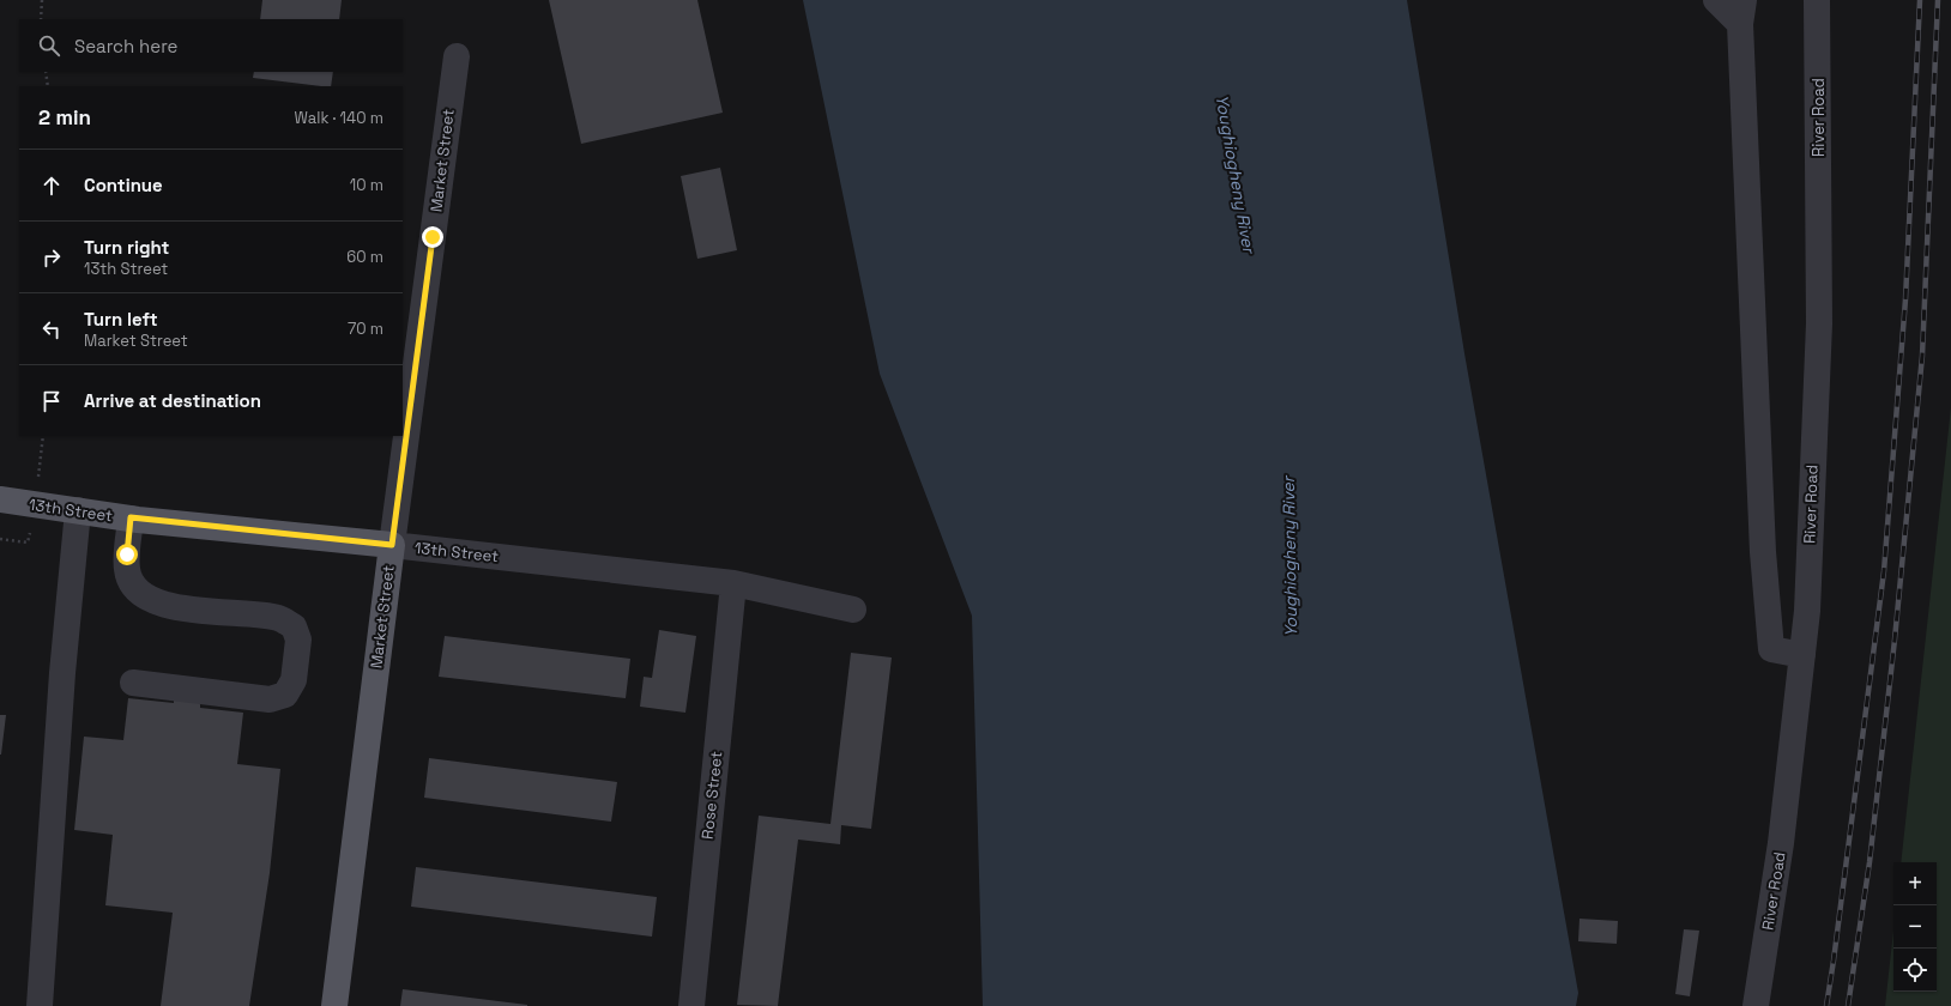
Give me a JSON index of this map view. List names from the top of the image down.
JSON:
{
  "streets": {
    "main road": ["Market Street", "13th Street"],
    "street": ["River Road", "Rose Street"]
  },
  "crossings": [
    ["Market Street", "13th Street"],
    ["13th Street", "Rose Street"]
  ],
  "water": ["Youghiogheny River"],
  "page": {
    "search": "Search here",
    "heading": ["2 min", "Walk · 140 m"],
    "list": [
      ["Continue", "10 m"],
      ["Turn right", "13th Street", "60 m"],
      ["Turn left", "Market Street", "70 m"],
      "Arrive at destination"
    ],
    "map_buttons": ["+", "−"]
  }
}
